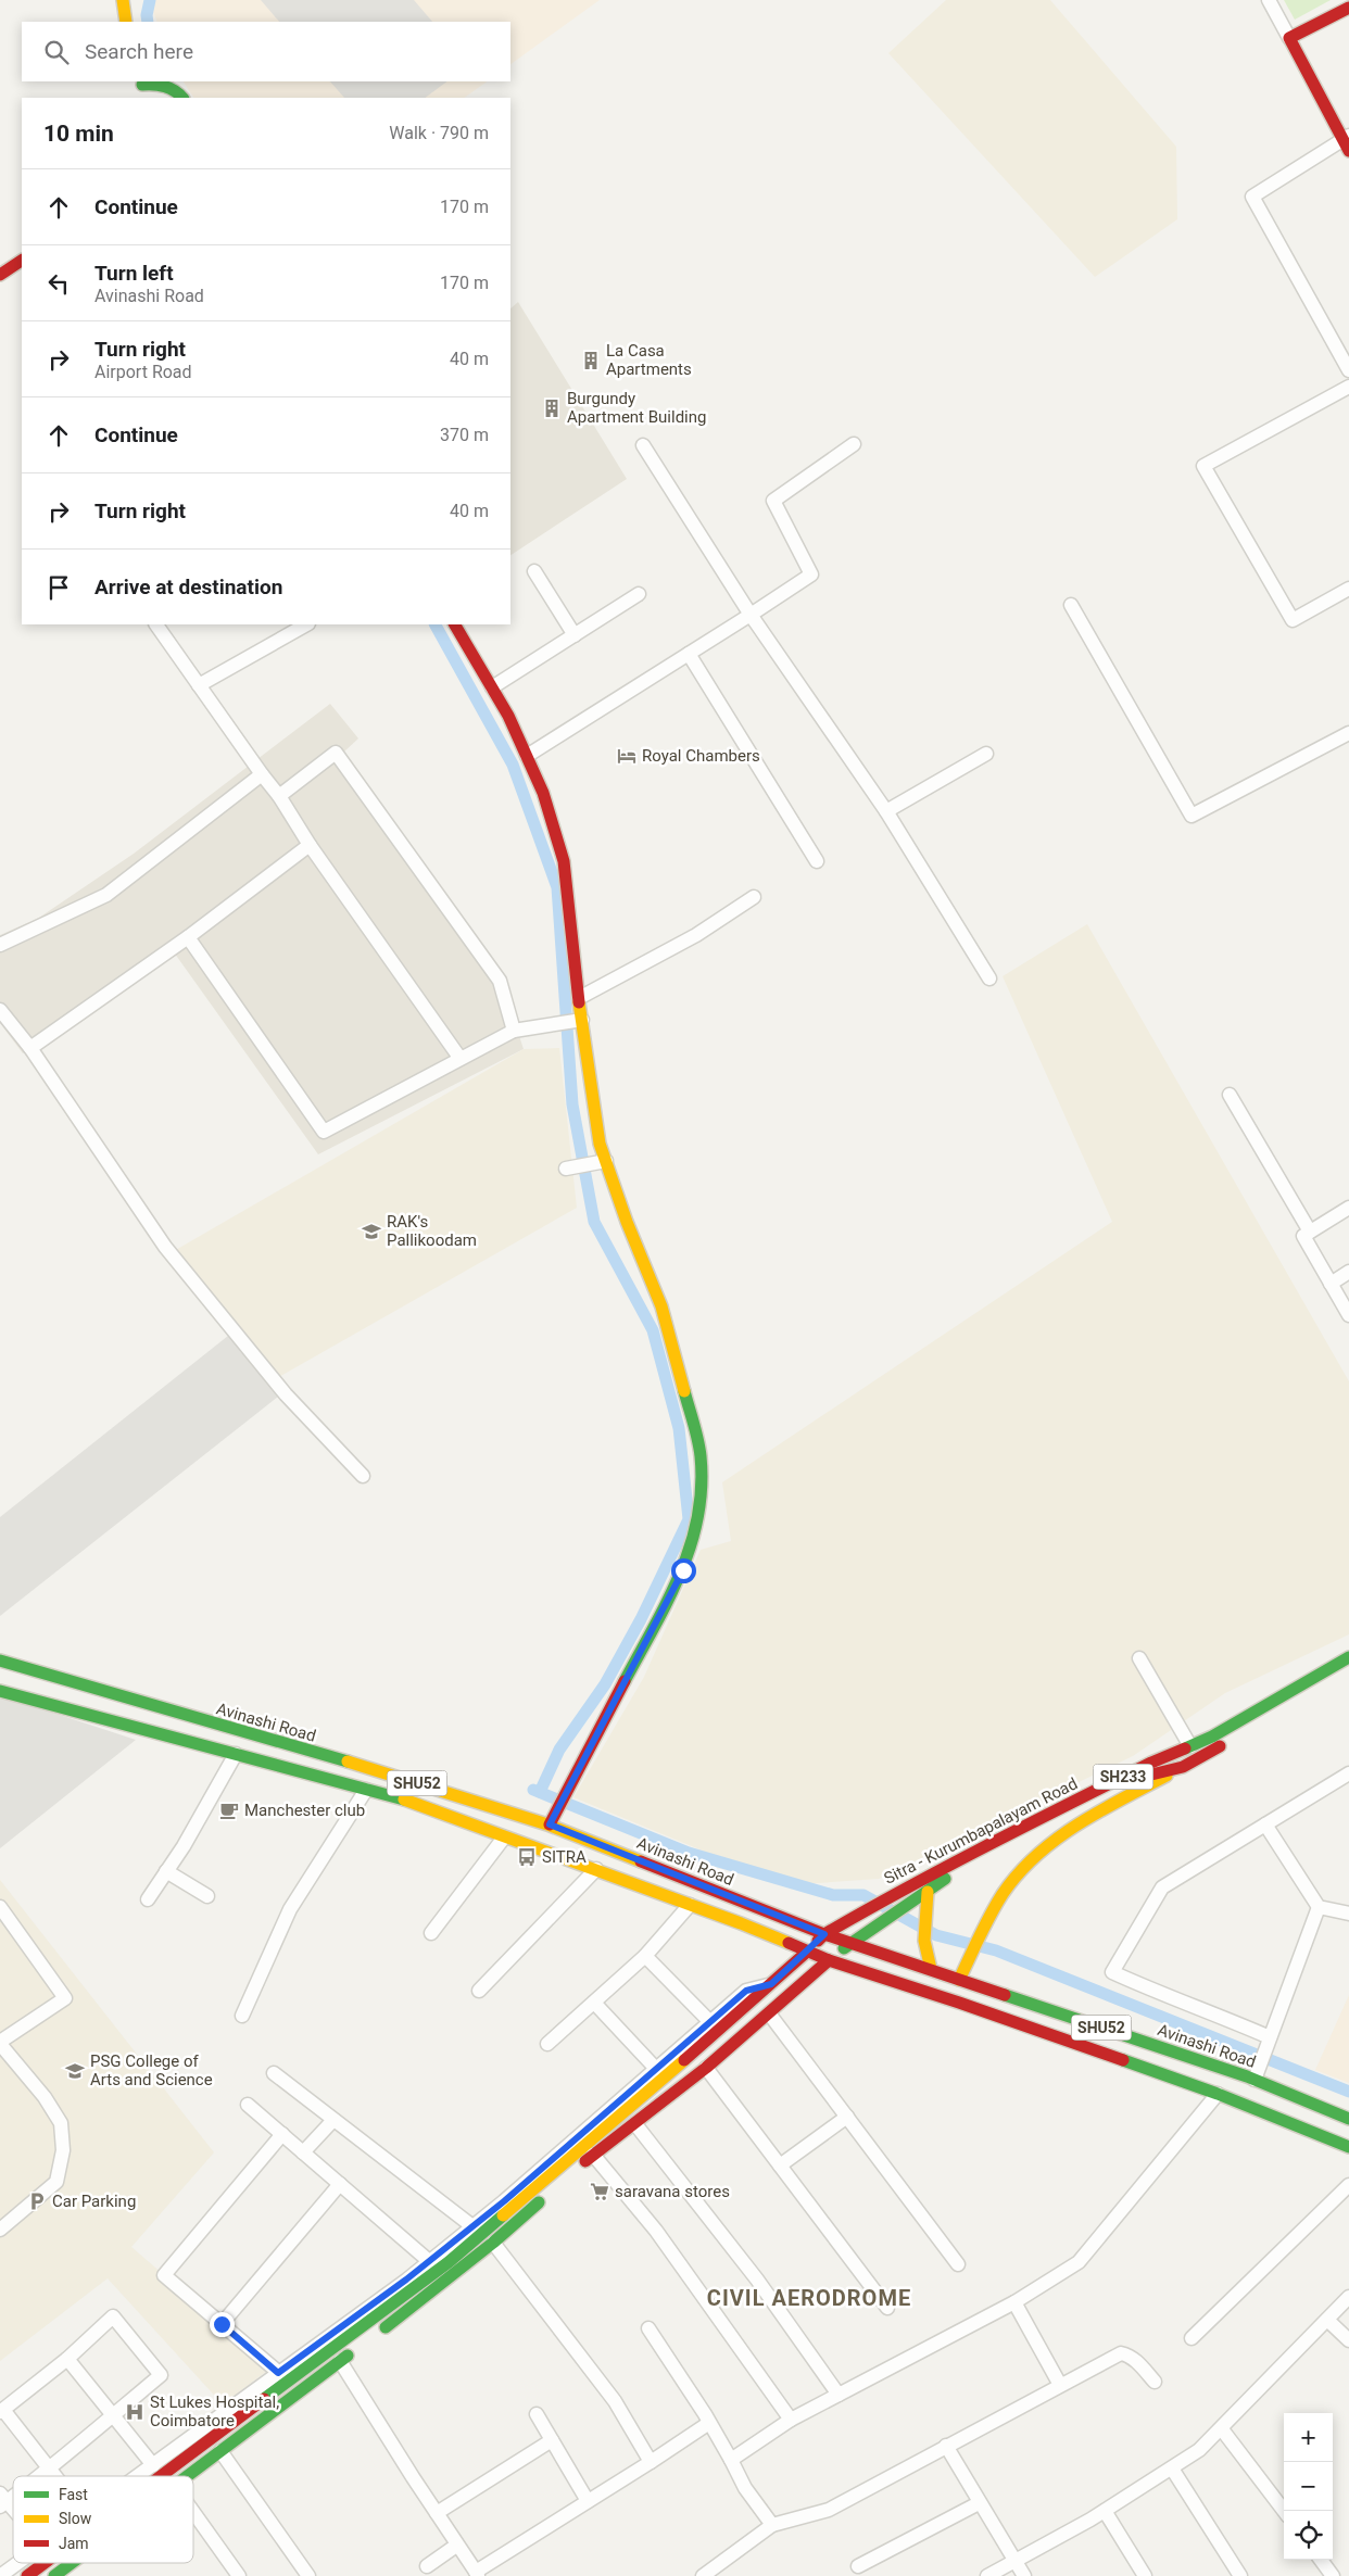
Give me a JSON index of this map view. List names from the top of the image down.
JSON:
{
  "streets": {
    "main road": [
      "Avinashi Road",
      "SH233",
      "SHU52",
      "Sitra - Kurumbapalayam Road"
    ]
  },
  "crossings": [
    ["Avinashi Road", "Sitra - Kurumbapalayam Road"],
    ["SHU52", "Sitra - Kurumbapalayam Road"]
  ],
  "districts": ["CIVIL AERODROME"],
  "places": {
    "building": ["La Casa Apartments", "Burgundy Apartment Building"],
    "hotel": ["Royal Chambers"],
    "school or university": ["RAK's Pallikoodam", "PSG College of Arts and Science"],
    "cafe": ["Manchester club"],
    "bus stop": ["SITRA"],
    "supermarket": ["saravana stores"],
    "parking": ["Car Parking"],
    "hospital": ["St Lukes Hospital, Coimbatore"]
  },
  "legend": ["Fast", "Slow", "Jam"],
  "page": {
    "search": "Search here",
    "heading": ["10 min", "Walk · 790 m"],
    "list": [
      ["Continue", "170 m"],
      ["Turn left", "Avinashi Road", "170 m"],
      ["Turn right", "Airport Road", "40 m"],
      ["Continue", "370 m"],
      ["Turn right", "40 m"],
      "Arrive at destination"
    ],
    "map_buttons": ["+", "−"]
  }
}
